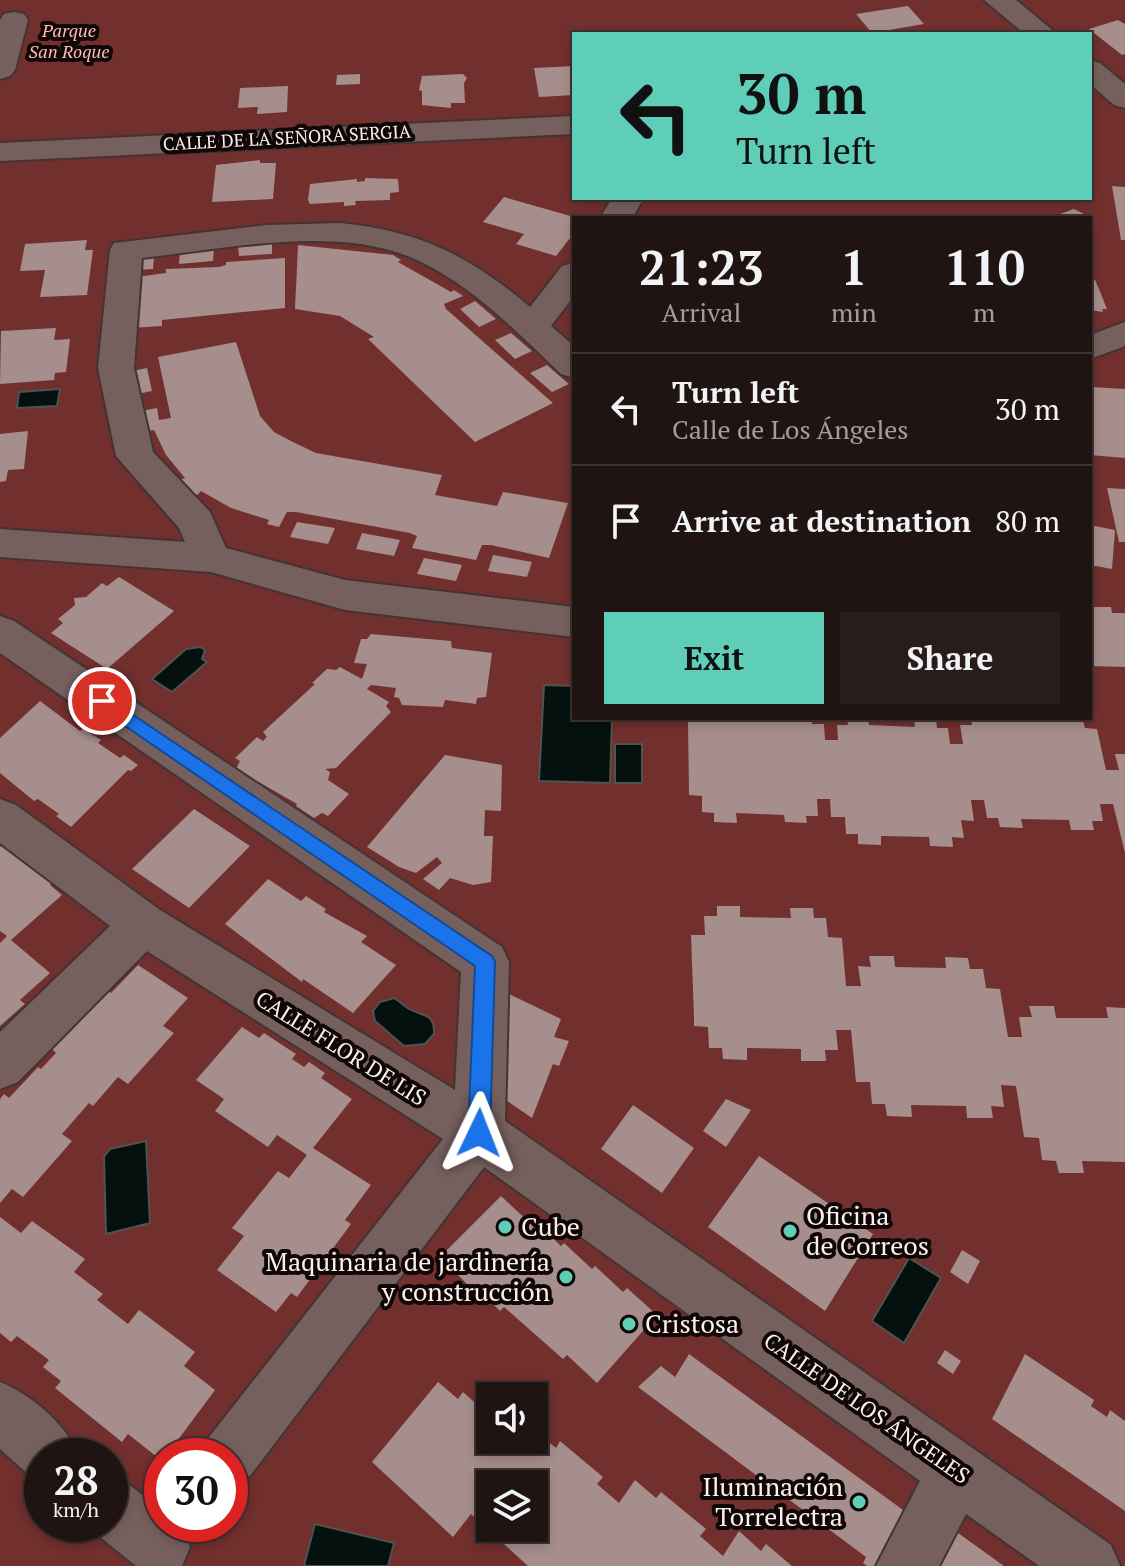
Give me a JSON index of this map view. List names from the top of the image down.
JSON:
{
  "streets": {
    "street": ["CALLE DE LA SEÑORA SERGIA", "CALLE FLOR DE LIS", "CALLE DE LOS ÁNGELES"]
  },
  "crossings": [
    ["CALLE FLOR DE LIS", "CALLE DE LOS ÁNGELES"]
  ],
  "parks": ["Parque San Roque"],
  "places": [
    "Cube",
    "Oficina de Correos",
    "Maquinaria de jardinería y construcción",
    "Cristosa",
    "Iluminación Torrelectra"
  ],
  "page": {
    "turn": ["30 m", "Turn left"],
    "eta": [
      "21:23",
      "Arrival",
      "1",
      "min",
      "110",
      "m"
    ],
    "list": [
      {
        "name": "Turn left",
        "note": "Calle de Los Ángeles",
        "value": "30 m"
      },
      {
        "name": "Arrive at destination",
        "value": "80 m"
      }
    ],
    "buttons": ["Exit", "Share"],
    "speed": "28 km/h",
    "limit": "30"
  }
}
